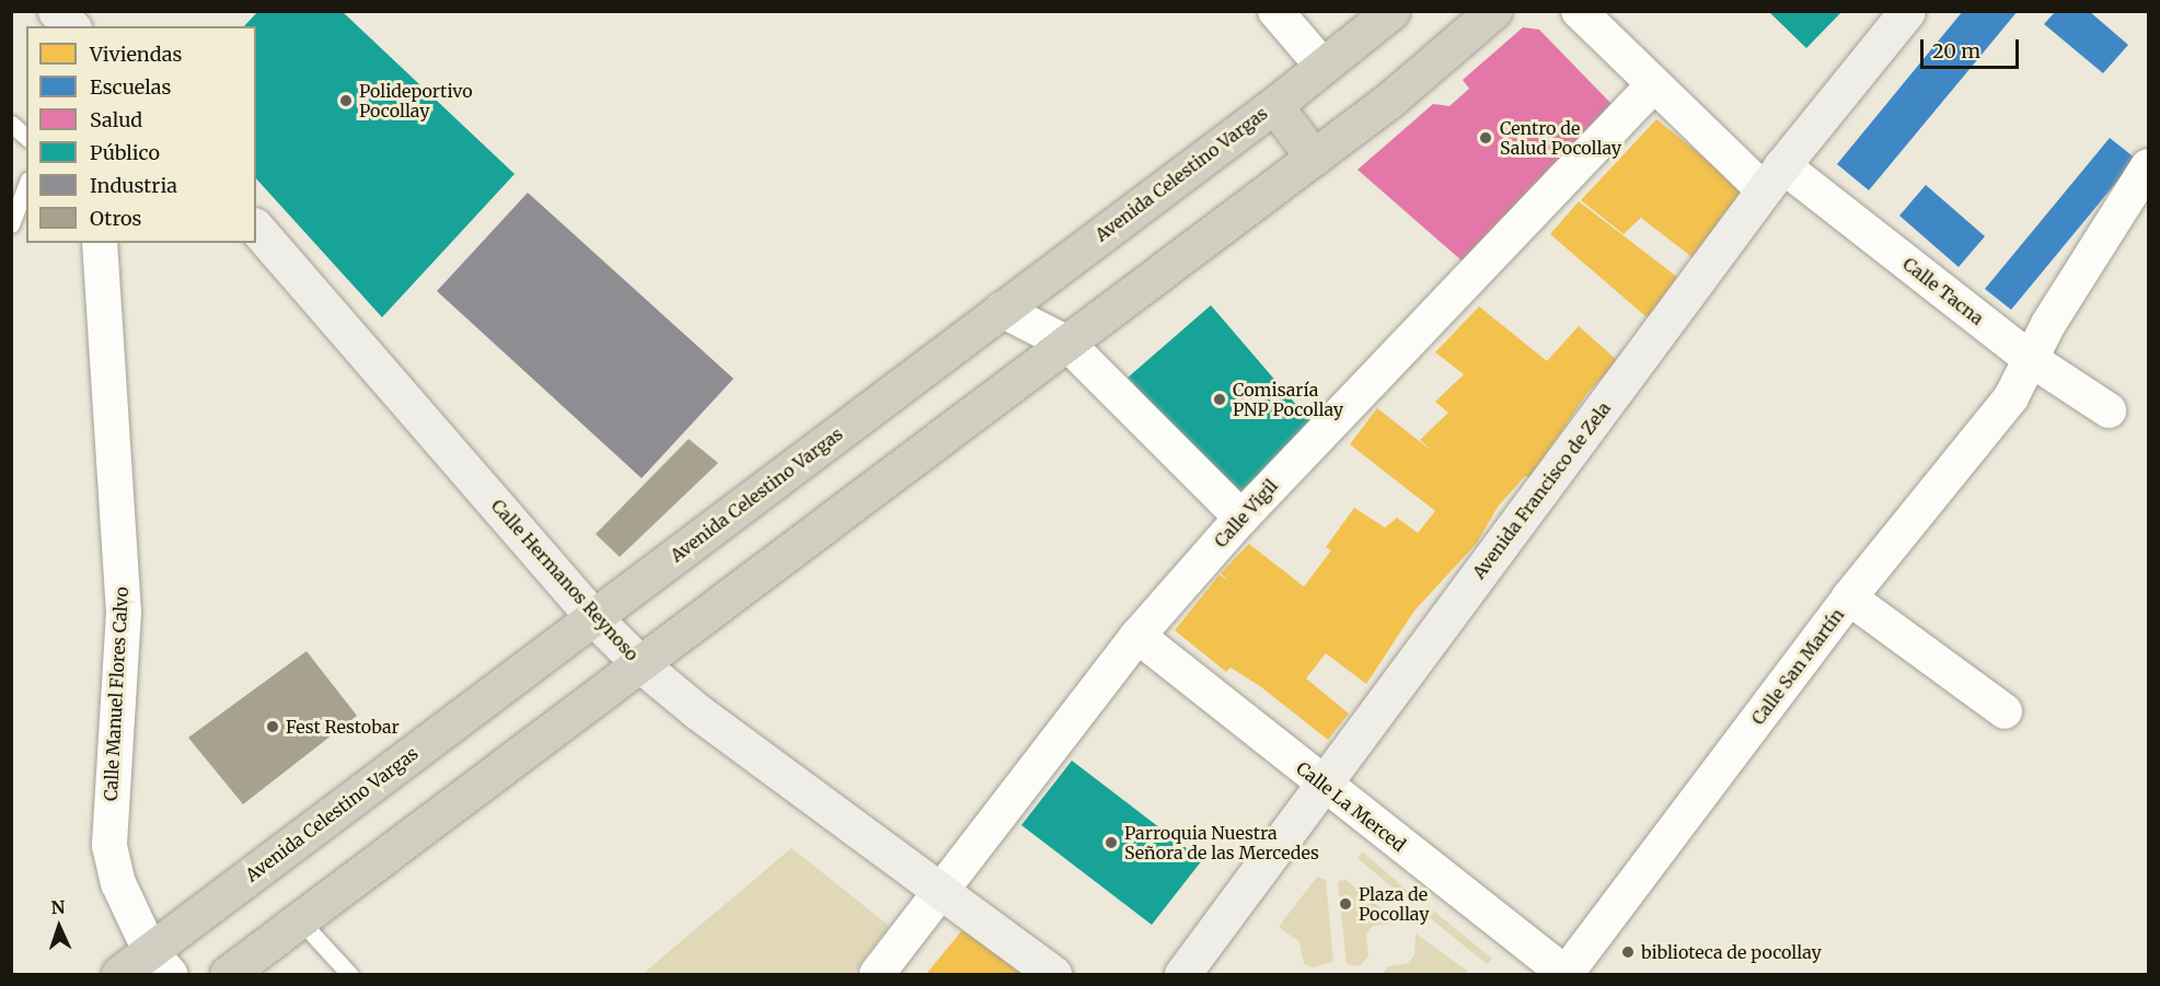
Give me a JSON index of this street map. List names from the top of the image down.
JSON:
{
  "streets": {
    "highway": ["Avenida Celestino Vargas"],
    "street": [
      "Calle Tacna",
      "Avenida Francisco de Zela",
      "Calle Vigil",
      "Calle Hermanos Reynoso",
      "Calle San Martín",
      "Calle Manuel Flores Calvo",
      "Calle La Merced"
    ]
  },
  "crossings": [
    ["Avenida Celestino Vargas", "Calle Hermanos Reynoso"],
    ["Avenida Celestino Vargas", "Calle Manuel Flores Calvo"],
    ["Calle Tacna", "Avenida Francisco de Zela"],
    ["Calle Tacna", "Calle Vigil"],
    ["Calle Tacna", "Calle San Martín"],
    ["Avenida Francisco de Zela", "Calle La Merced"],
    ["Calle Vigil", "Calle Hermanos Reynoso"],
    ["Calle Vigil", "Calle La Merced"],
    ["Calle San Martín", "Calle La Merced"]
  ],
  "places": [
    "Polideportivo Pocollay",
    "Centro de Salud Pocollay",
    "Comisaría PNP Pocollay",
    "Fest Restobar",
    "Parroquia Nuestra Señora de las Mercedes",
    "Plaza de Pocollay",
    "biblioteca de pocollay"
  ],
  "legend": [
    "Viviendas",
    "Escuelas",
    "Salud",
    "Público",
    "Industria",
    "Otros"
  ],
  "scale_bar": "20 m",
  "north": "top"
}
